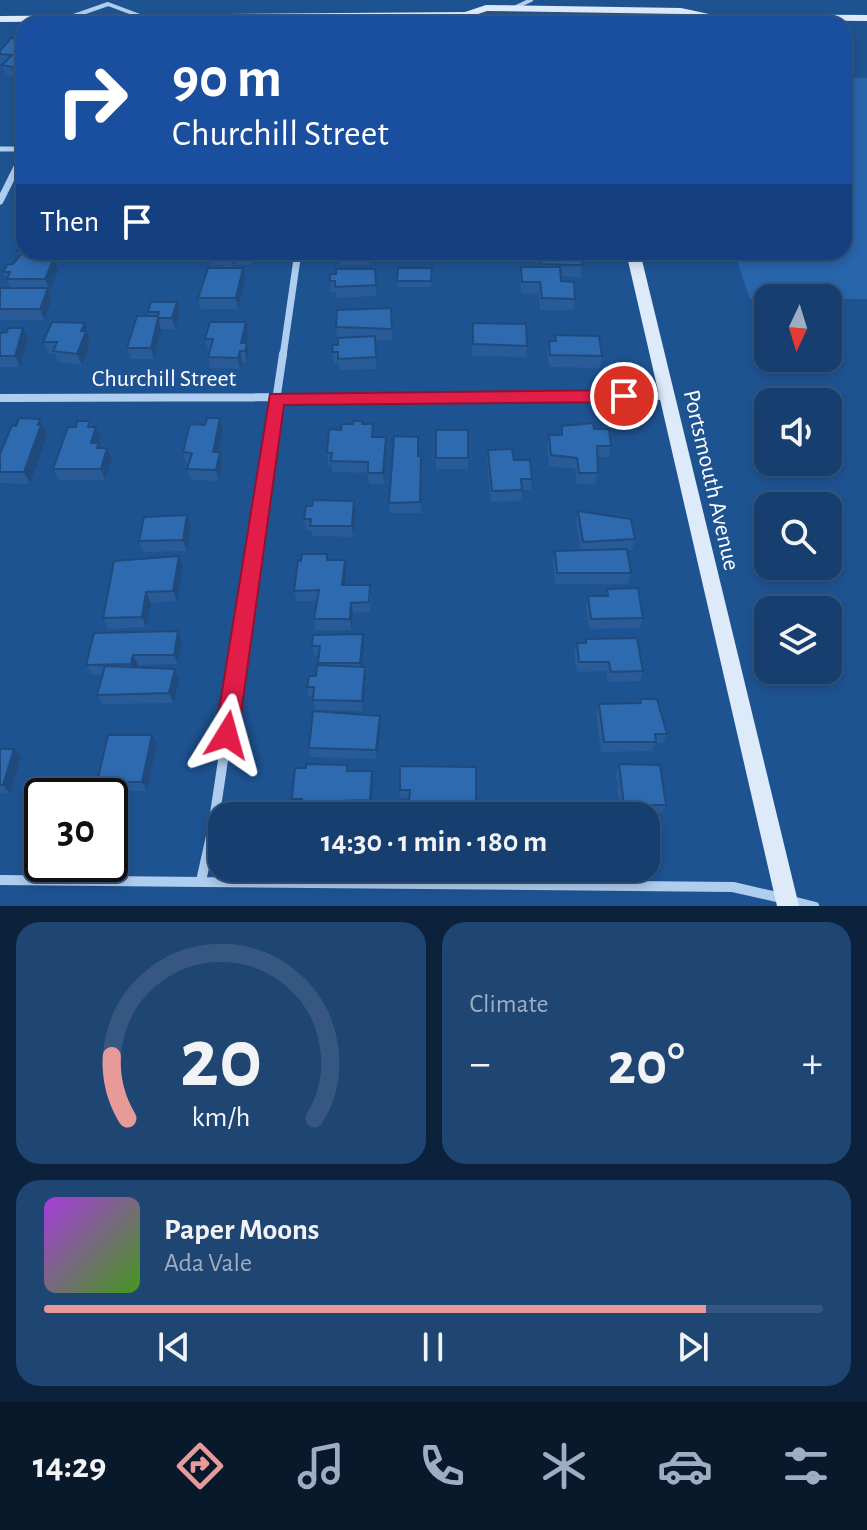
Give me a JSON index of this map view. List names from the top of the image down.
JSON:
{
  "streets": {
    "main road": ["Portsmouth Avenue"],
    "street": ["Churchill Street"]
  },
  "crossings": [
    ["Churchill Street", "Portsmouth Avenue"]
  ],
  "north": "bottom",
  "page": {
    "turn": ["90 m", "Churchill Street"],
    "then": "Then",
    "limit": "30",
    "trip": "14:30 · 1 min · 180 m",
    "tile": "Climate",
    "heat": ["−", "20°", "+"],
    "song": ["Paper Moons", "Ada Vale"],
    "tabs": "14:29",
    "gauge": ["20", "km/h"]
  }
}
